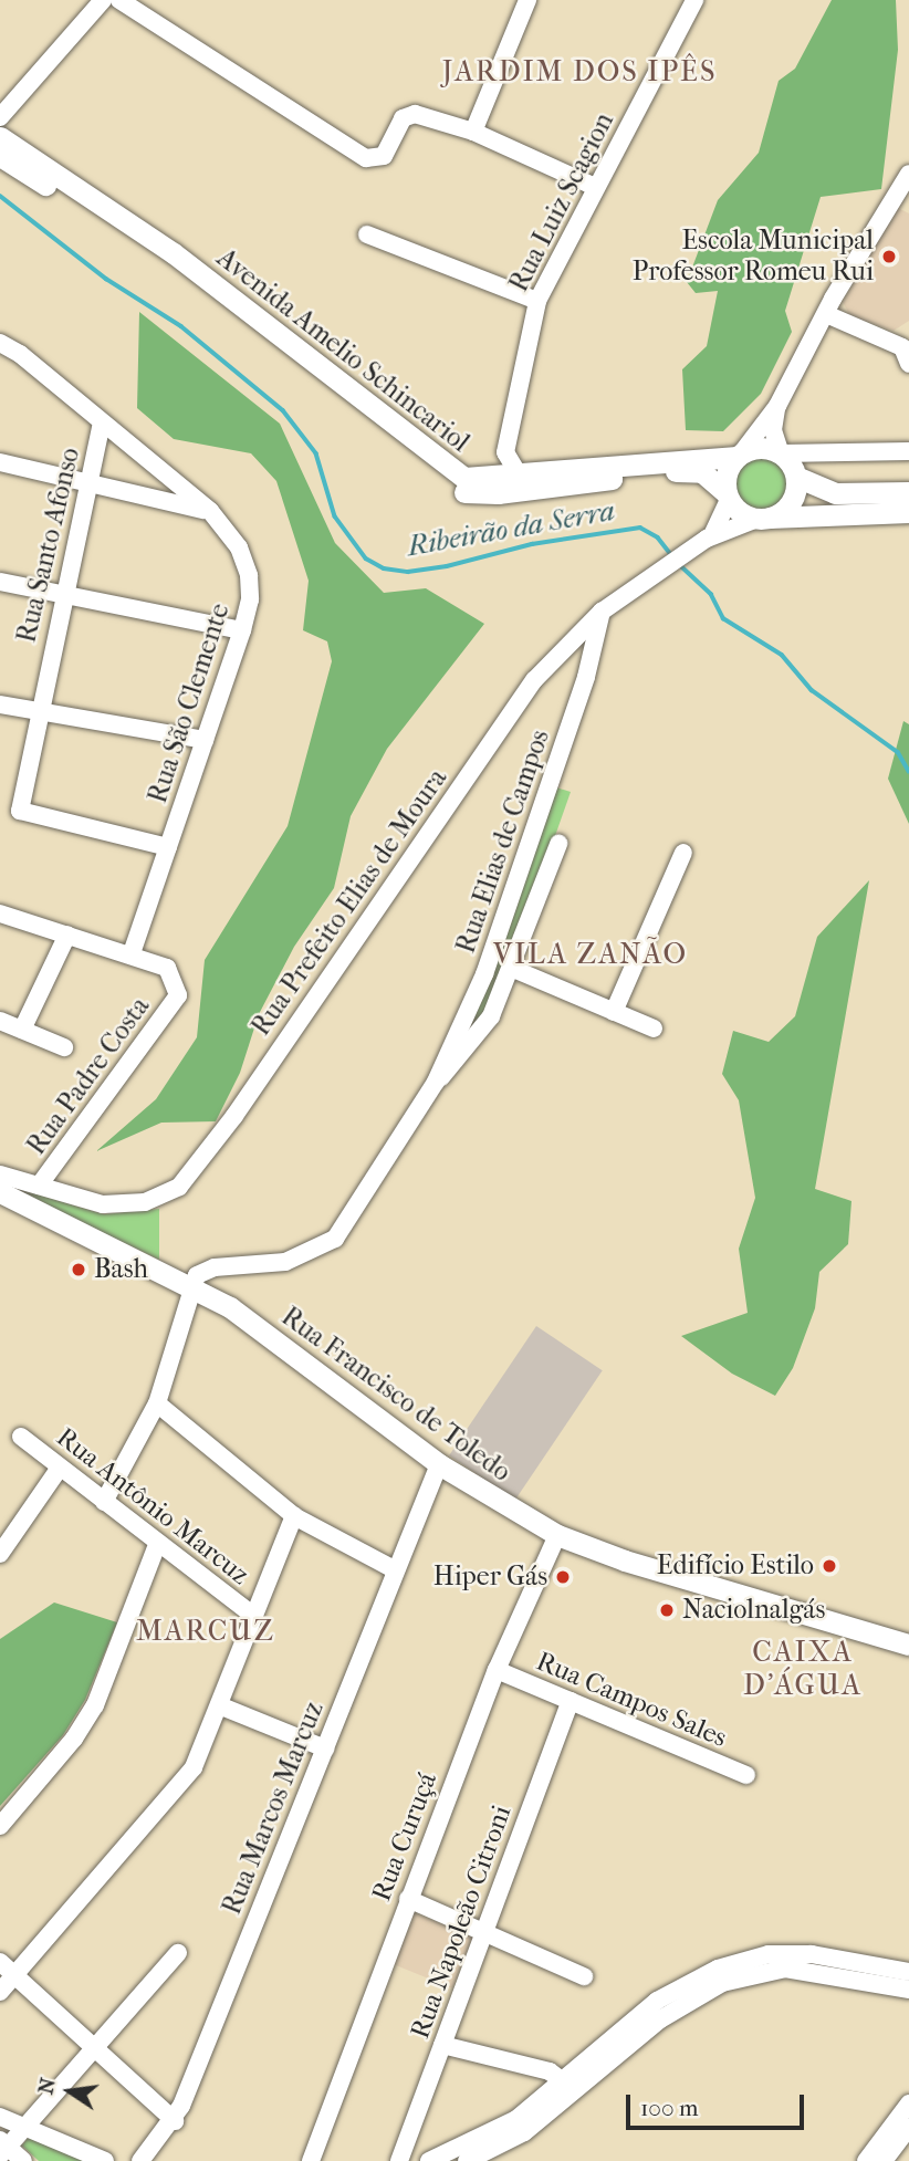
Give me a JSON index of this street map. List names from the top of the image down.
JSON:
{
  "streets": {
    "main road": ["Avenida Amelio Schincariol", "Rua Francisco de Toledo"],
    "street": [
      "Rua Luiz Scagion",
      "Rua Santo Afonso",
      "Rua São Clemente",
      "Rua Elias de Campos",
      "Rua Prefeito Elias de Moura",
      "Rua Padre Costa",
      "Rua Antônio Marcuz",
      "Rua Campos Sales",
      "Rua Marcos Marcuz",
      "Rua Curuçá",
      "Rua Napoleão Citroni"
    ]
  },
  "crossings": [
    ["Rua Luiz Scagion", "Avenida Amelio Schincariol"],
    ["Avenida Amelio Schincariol", "Rua Prefeito Elias de Moura"],
    ["Rua Santo Afonso", "Rua São Clemente"],
    ["Rua São Clemente", "Rua Padre Costa"],
    ["Rua Elias de Campos", "Rua Prefeito Elias de Moura"],
    ["Rua Elias de Campos", "Rua Francisco de Toledo"],
    ["Rua Prefeito Elias de Moura", "Rua Padre Costa"],
    ["Rua Francisco de Toledo", "Rua Marcos Marcuz"],
    ["Rua Francisco de Toledo", "Rua Curuçá"],
    ["Rua Campos Sales", "Rua Curuçá"],
    ["Rua Campos Sales", "Rua Napoleão Citroni"]
  ],
  "districts": [
    "JARDIM DOS IPÊS",
    "VILA ZANÃO",
    "MARCUZ",
    "CAIXA D'ÁGUA"
  ],
  "water": ["Ribeirão da Serra"],
  "places": [
    "Escola Municipal Professor Romeu Rui",
    "Bash",
    "Edifício Estilo",
    "Hiper Gás",
    "Naciolnalgás"
  ],
  "scale_bar": "100 m",
  "north": "left"
}
